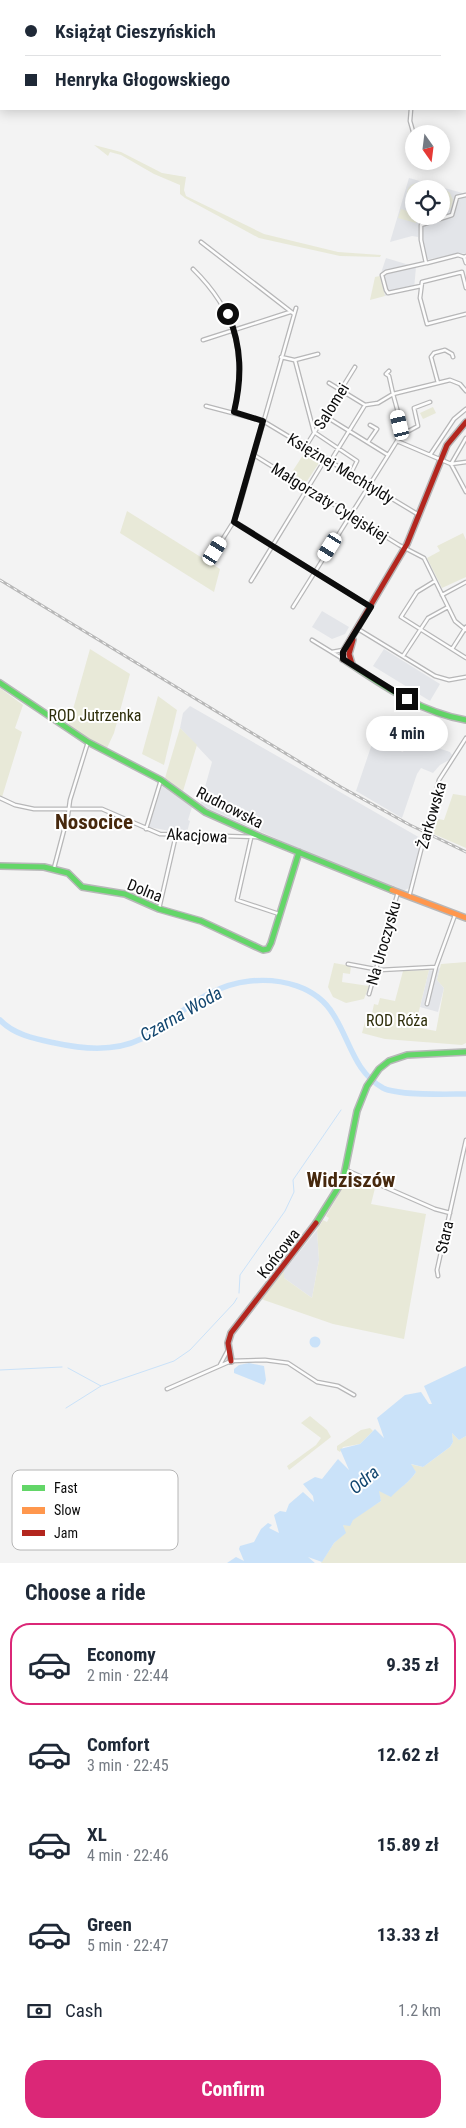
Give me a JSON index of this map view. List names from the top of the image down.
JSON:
{
  "streets": {
    "street": [
      "Salomei",
      "Księżnej Mechtyldy",
      "Małgorzaty Cylejskiej",
      "Rudnowska",
      "Żarkowska",
      "Akacjowa",
      "Dolna",
      "Na Uroczysku",
      "Stara",
      "Końcowa"
    ]
  },
  "crossings": [
    ["Salomei", "Księżnej Mechtyldy"],
    ["Rudnowska", "Żarkowska"],
    ["Rudnowska", "Akacjowa"],
    ["Rudnowska", "Na Uroczysku"],
    ["Akacjowa", "Dolna"]
  ],
  "districts": ["Nosocice", "Widziszów"],
  "water": ["Czarna Woda", "Odra"],
  "parks": ["ROD Jutrzenka", "ROD Róża"],
  "legend": ["Fast", "Slow", "Jam"],
  "north": "bottom",
  "page": {
    "banner": ["Książąt Cieszyńskich", "Henryka Głogowskiego"],
    "bubble": "4 min",
    "heading": "Choose a ride",
    "list": [
      {
        "name": "Economy",
        "note": "2 min · 22:44",
        "value": "9.35 zł"
      },
      {
        "name": "Comfort",
        "note": "3 min · 22:45",
        "value": "12.62 zł"
      },
      {
        "name": "XL",
        "note": "4 min · 22:46",
        "value": "15.89 zł"
      },
      {
        "name": "Green",
        "note": "5 min · 22:47",
        "value": "13.33 zł"
      }
    ],
    "pay": ["Cash", "1.2 km"],
    "buttons": "Confirm"
  }
}
